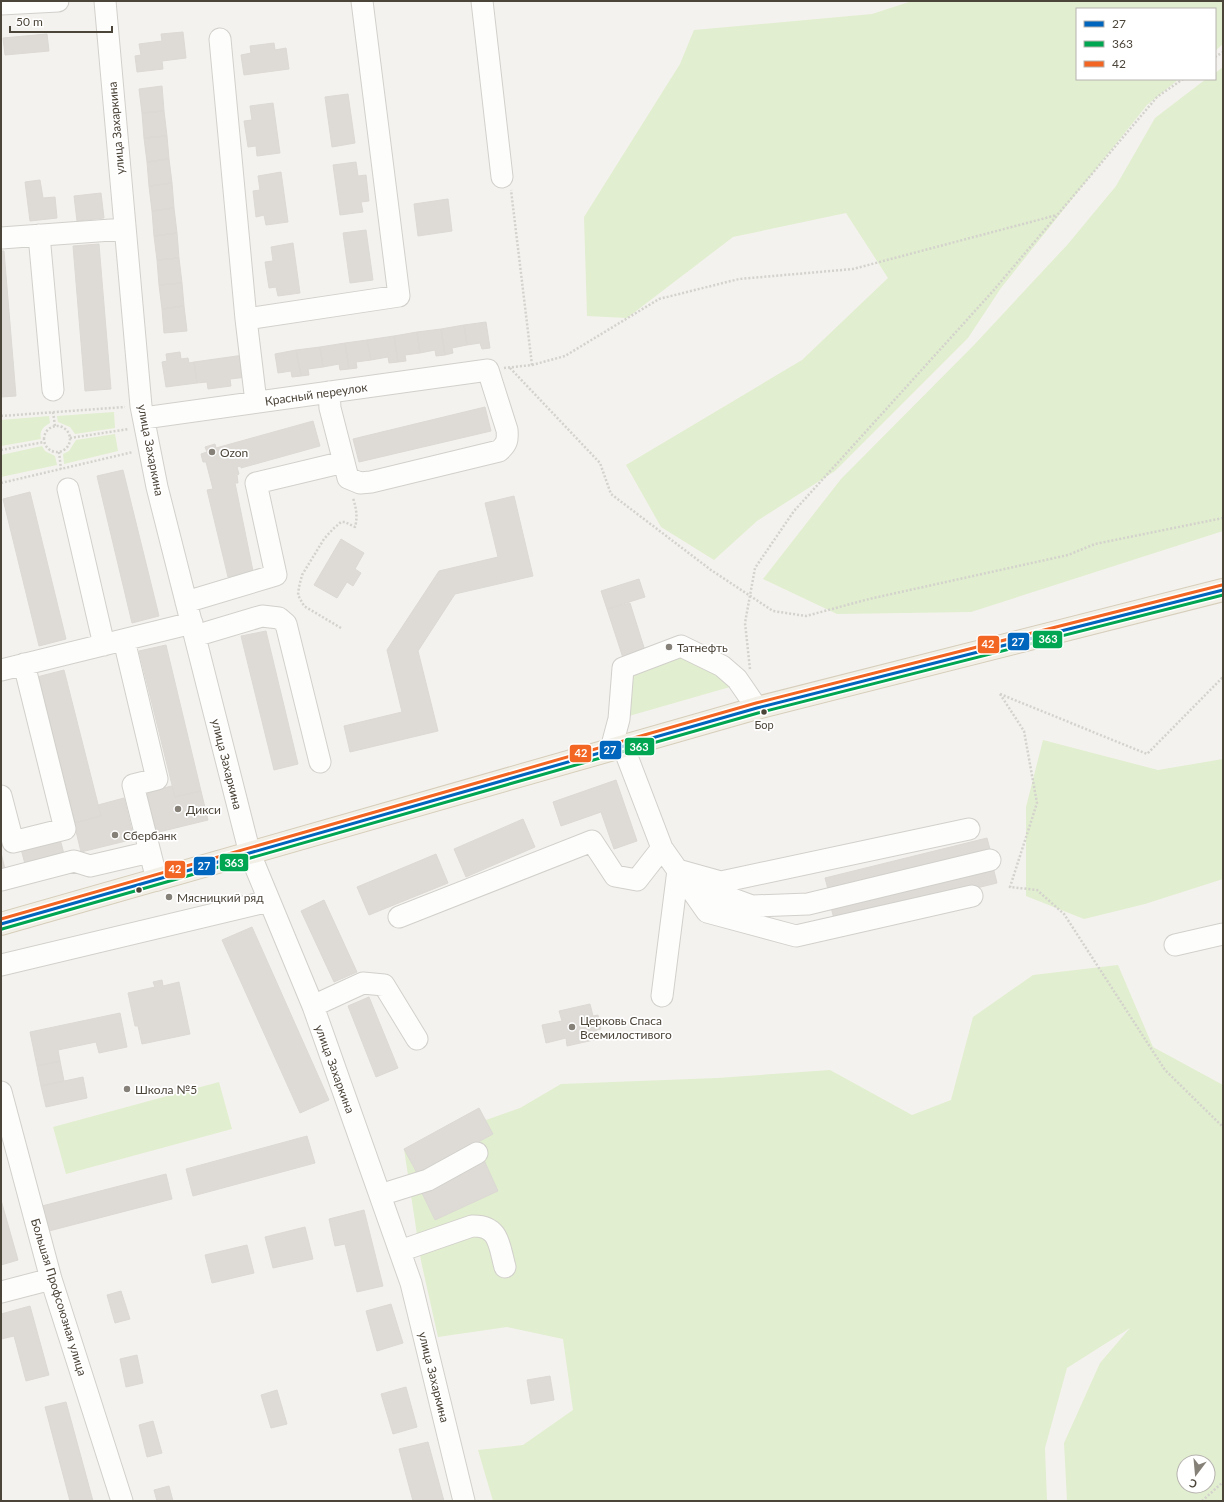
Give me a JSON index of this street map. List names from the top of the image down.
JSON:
{
  "streets": {
    "street": ["улица Захаркина", "Красный переулок", "Большая Профсоюзная улица"]
  },
  "crossings": [
    ["улица Захаркина", "Красный переулок"]
  ],
  "places": [
    "Ozon",
    "Татнефть",
    "Бор",
    "Дикси",
    "Сбербанк",
    "Мясницкий ряд",
    "Церковь Спаса Всемилостивого",
    "Школа №5"
  ],
  "lines": ["transit line 42", "transit line 27", "transit line 363"],
  "legend": ["27", "363", "42"],
  "scale_bar": "50 m",
  "north": "bottom"
}
